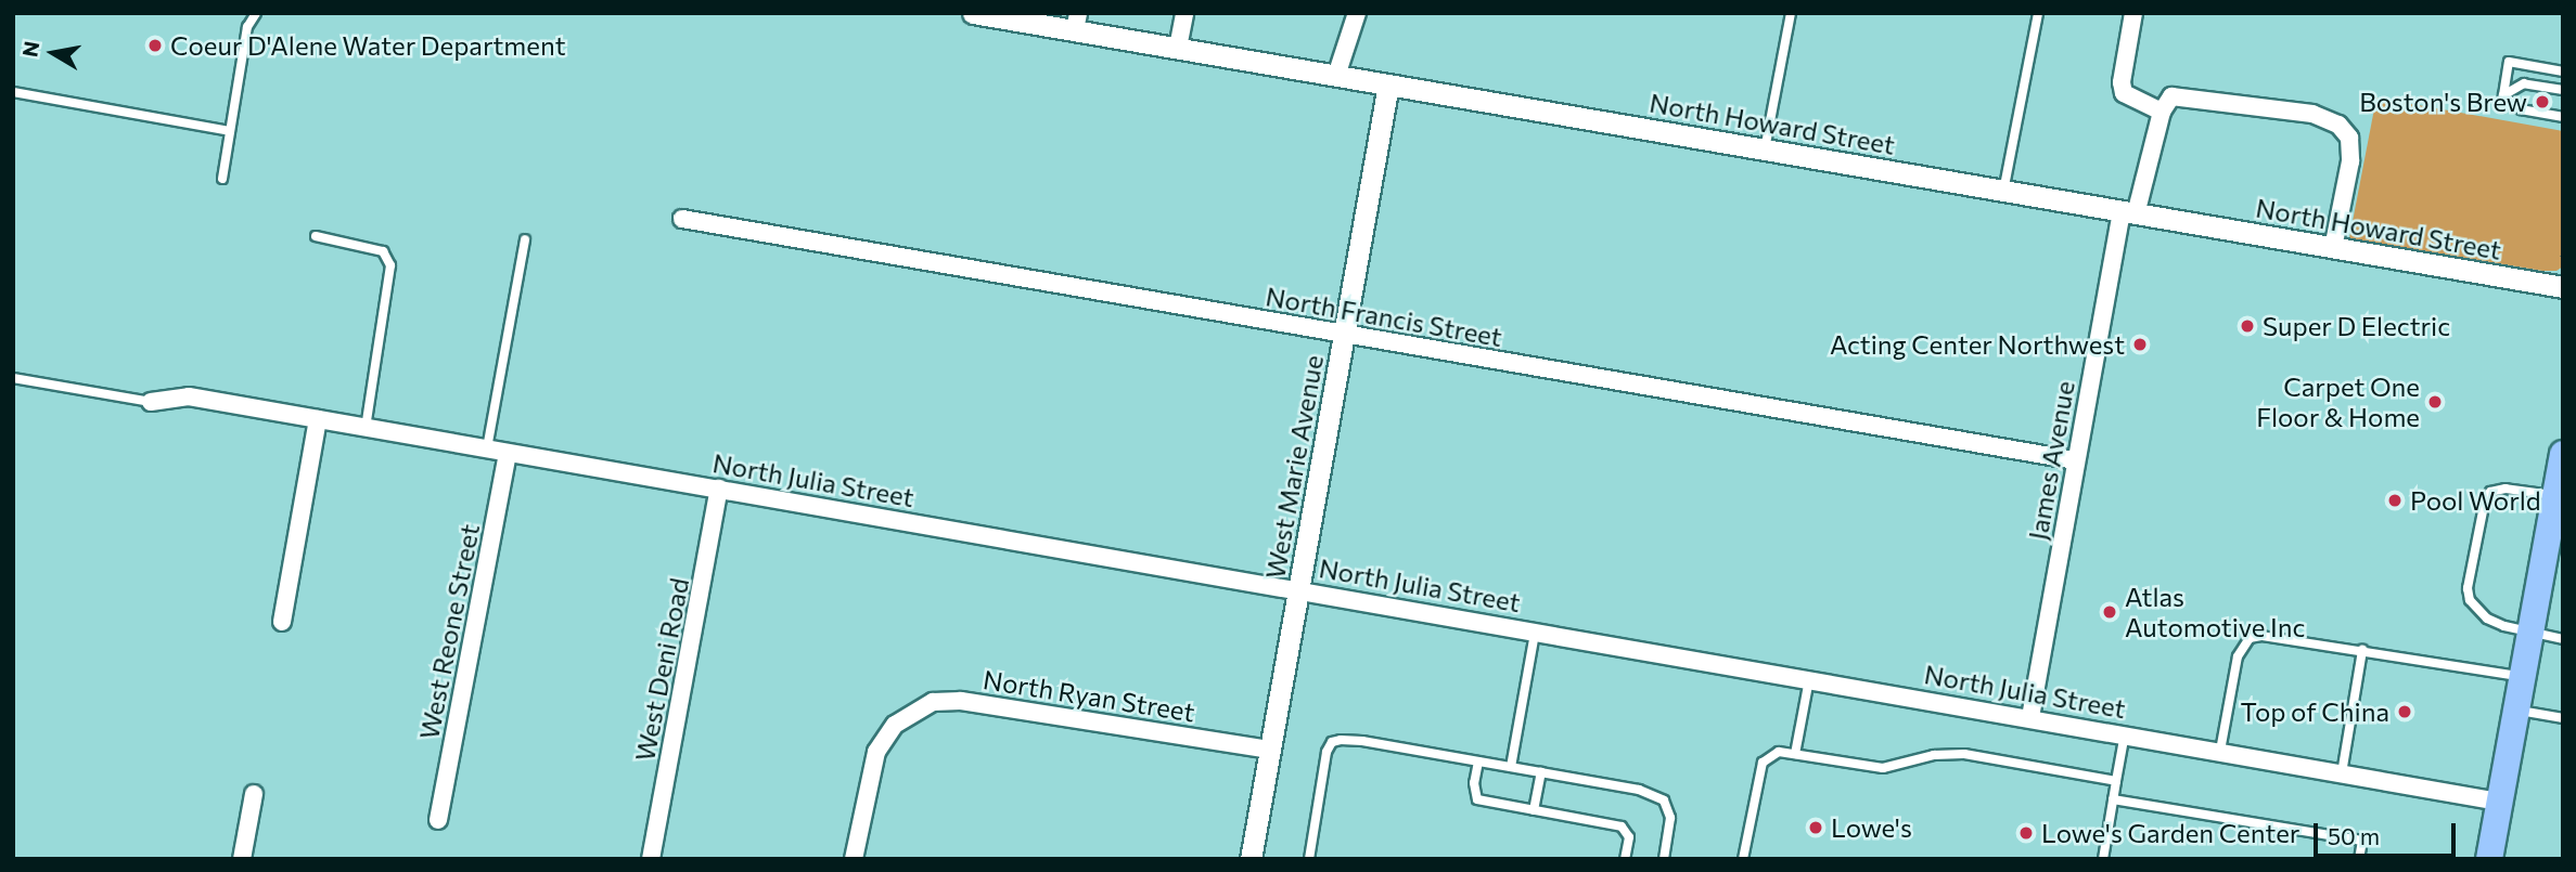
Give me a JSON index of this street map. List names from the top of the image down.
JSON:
{
  "streets": {
    "street": [
      "North Howard Street",
      "North Francis Street",
      "James Avenue",
      "West Marie Avenue",
      "North Julia Street",
      "West Reone Street",
      "West Deni Road",
      "North Ryan Street"
    ]
  },
  "crossings": [
    ["North Howard Street", "James Avenue"],
    ["North Howard Street", "West Marie Avenue"],
    ["North Francis Street", "James Avenue"],
    ["North Francis Street", "West Marie Avenue"],
    ["James Avenue", "North Julia Street"],
    ["West Marie Avenue", "North Julia Street"],
    ["West Marie Avenue", "North Ryan Street"],
    ["North Julia Street", "West Reone Street"],
    ["North Julia Street", "West Deni Road"]
  ],
  "places": [
    "Coeur D'Alene Water Department",
    "Boston's Brew",
    "Super D Electric",
    "Acting Center Northwest",
    "Carpet One Floor & Home",
    "Pool World",
    "Atlas Automotive Inc",
    "Top of China",
    "Lowe's",
    "Lowe's Garden Center"
  ],
  "scale_bar": "50 m",
  "north": "left"
}
